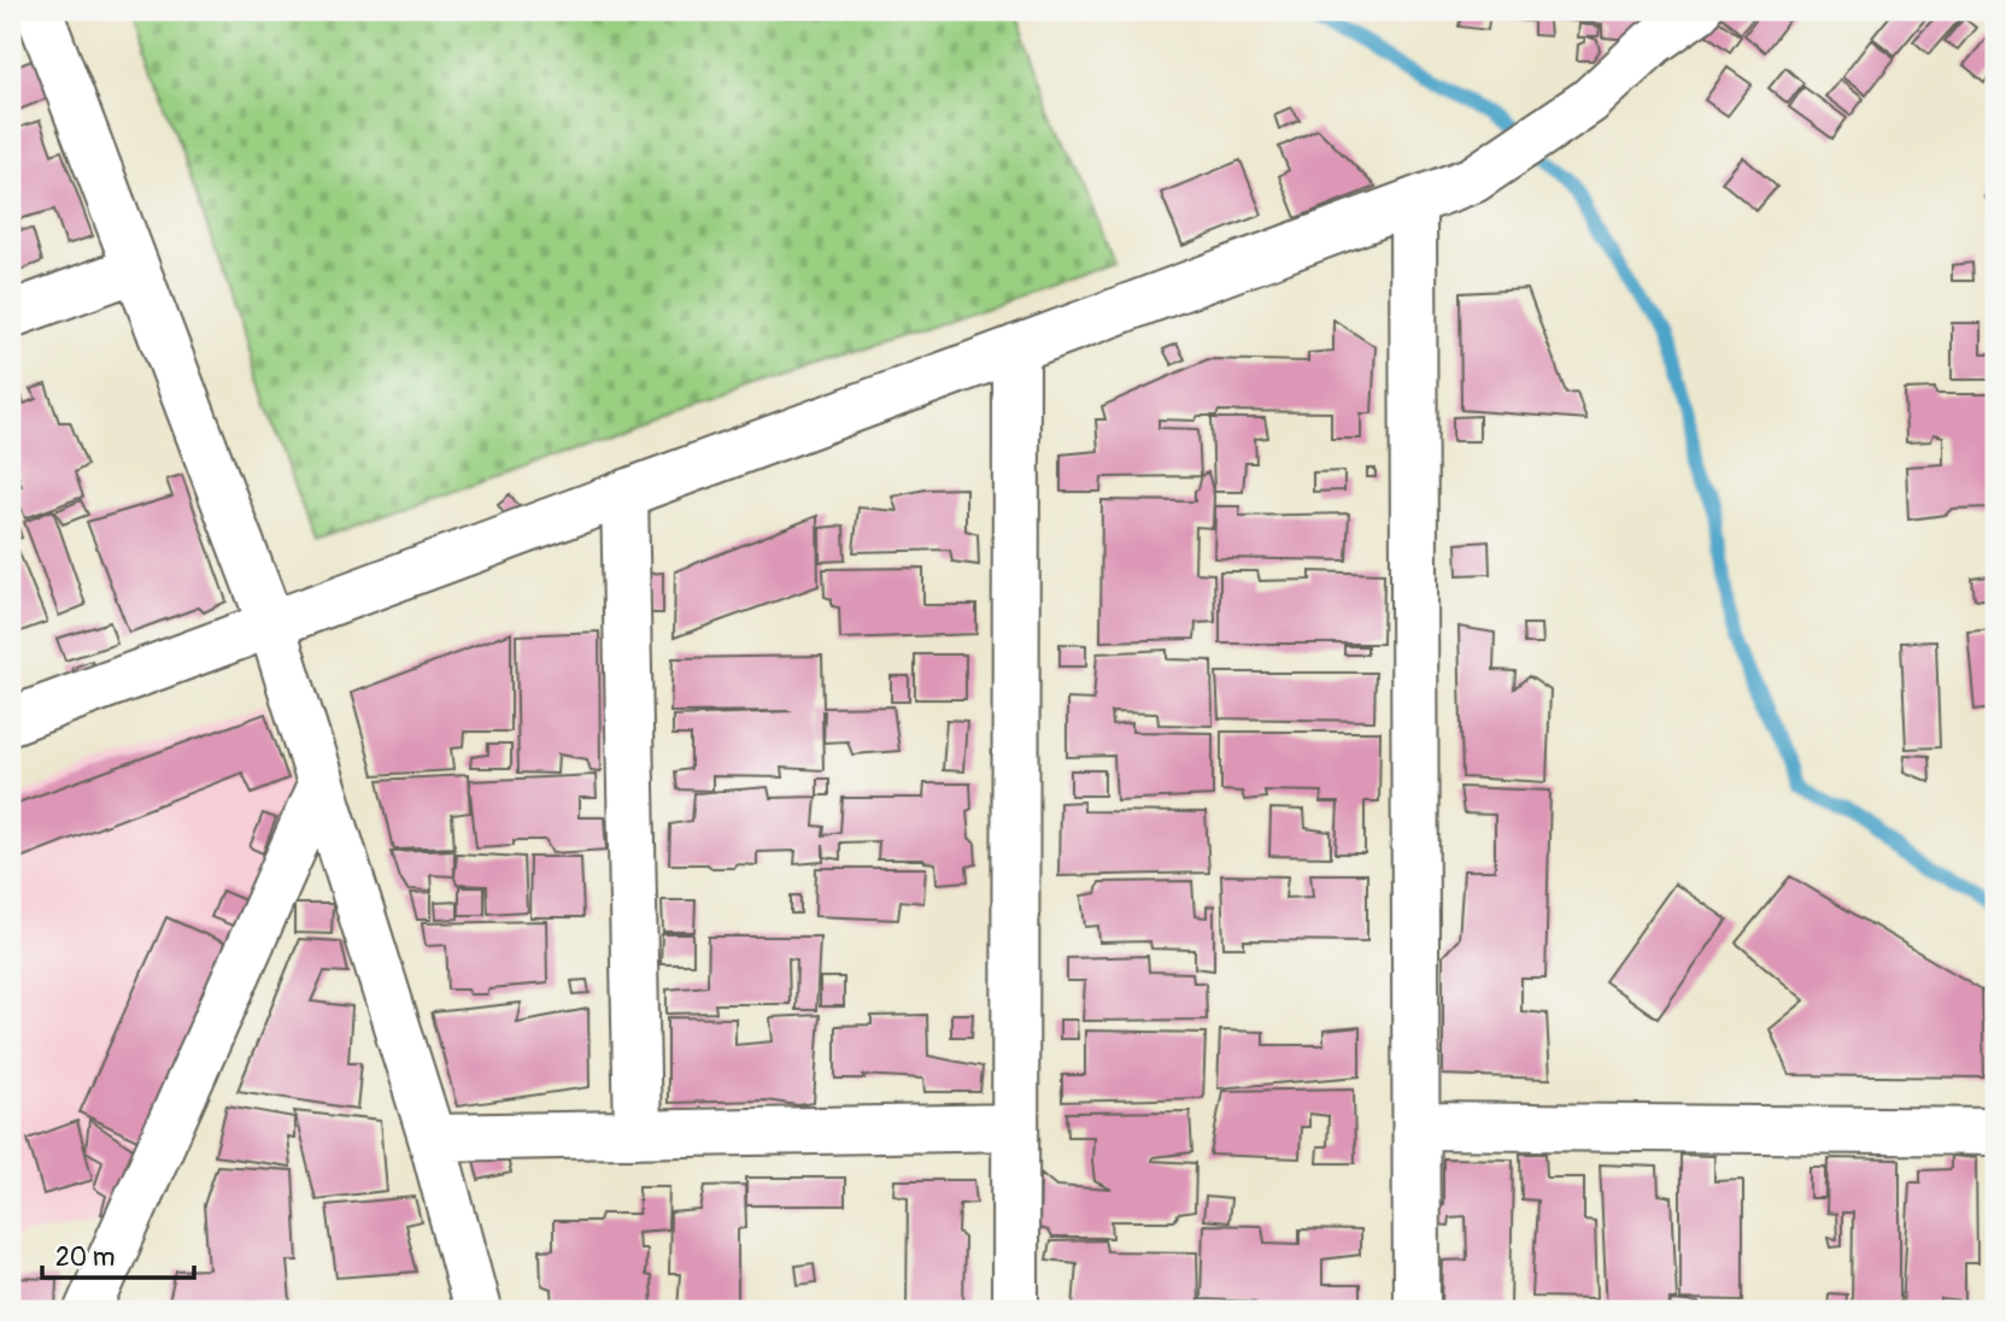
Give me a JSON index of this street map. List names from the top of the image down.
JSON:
{
  "scale_bar": "20 m"
}
